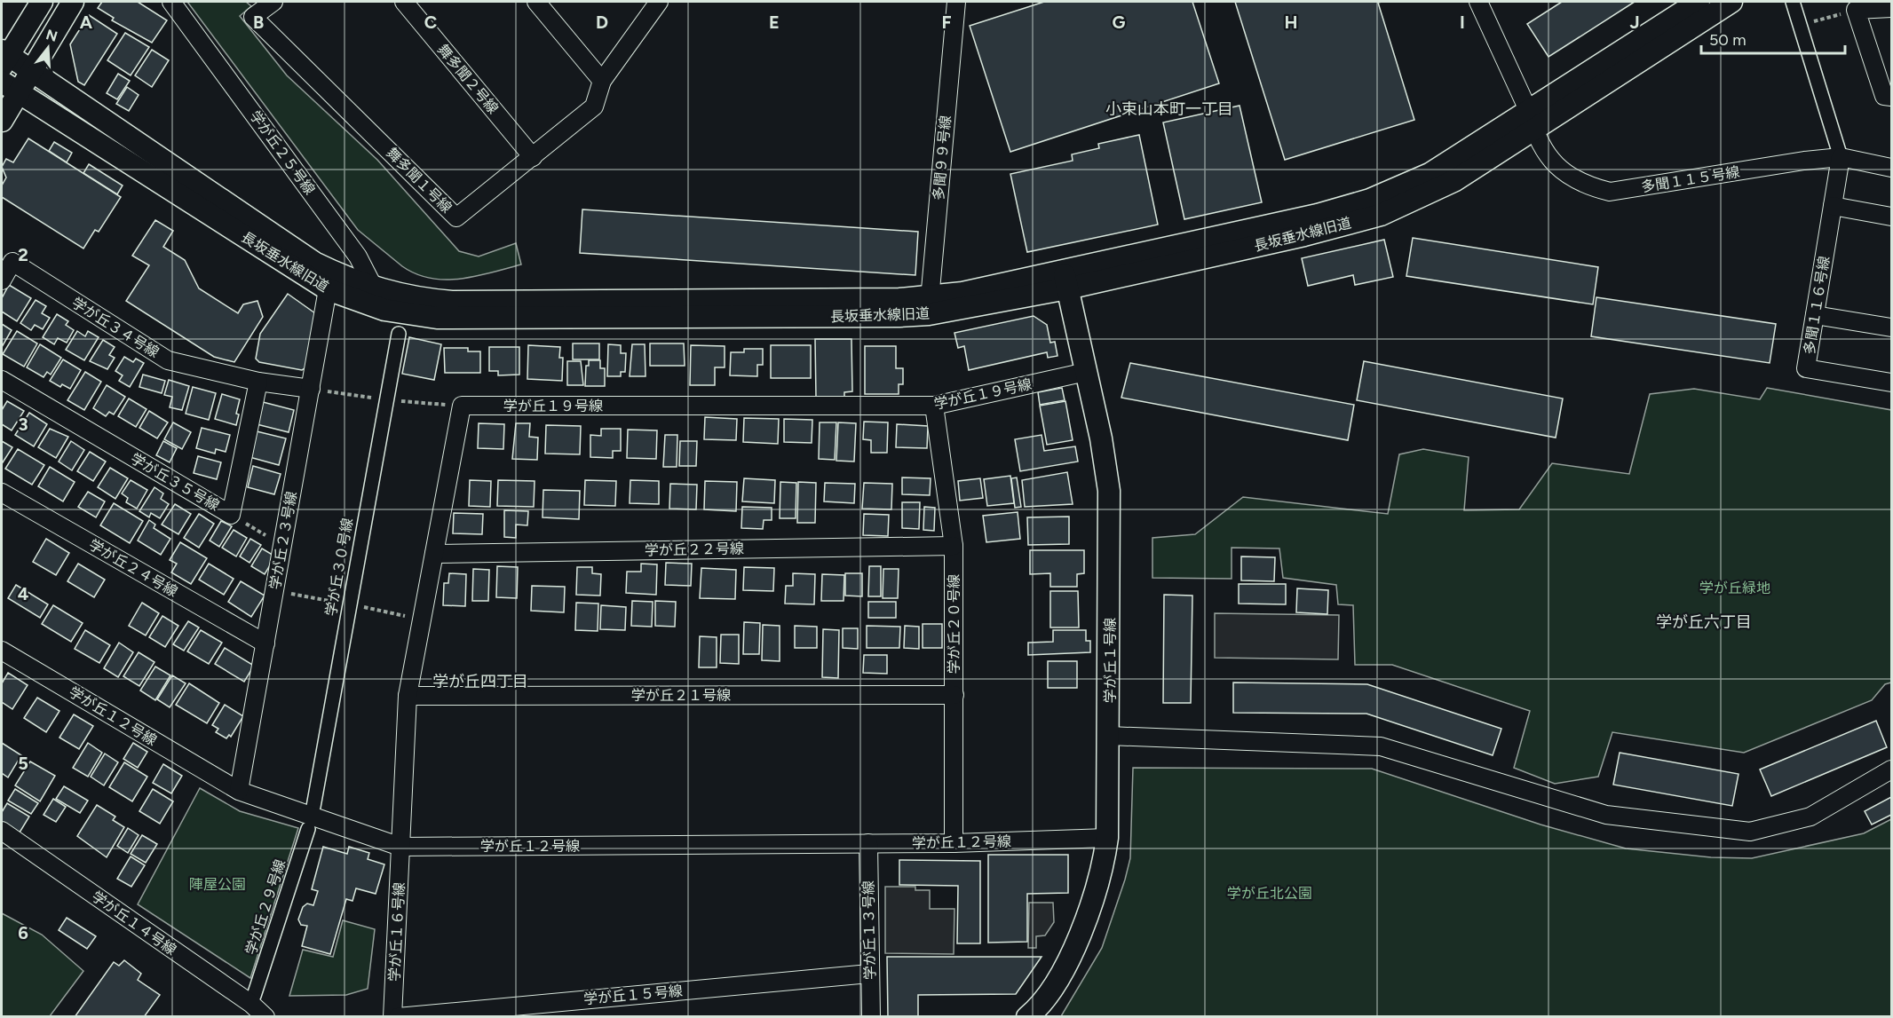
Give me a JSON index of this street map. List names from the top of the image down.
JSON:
{
  "streets": {
    "street": [
      "舞多聞２号線",
      "学が丘２５号線",
      "多聞９９号線",
      "多聞１１５号線",
      "舞多聞１号線",
      "長坂垂水線旧道",
      "多聞１１６号線",
      "学が丘３４号線",
      "学が丘１９号線",
      "学が丘３５号線",
      "学が丘２３号線",
      "学が丘２２号線",
      "学が丘３０号線",
      "学が丘２４号線",
      "学が丘２０号線",
      "学が丘１号線",
      "学が丘２１号線",
      "学が丘１２号線",
      "学が丘２９号線",
      "学が丘１４号線",
      "学が丘１３号線",
      "学が丘１６号線",
      "学が丘１５号線"
    ]
  },
  "crossings": [
    ["舞多聞２号線", "舞多聞１号線"],
    ["学が丘２５号線", "長坂垂水線旧道"],
    ["多聞９９号線", "長坂垂水線旧道"],
    ["多聞１１５号線", "長坂垂水線旧道"],
    ["多聞１１５号線", "多聞１１６号線"],
    ["長坂垂水線旧道", "学が丘２３号線"],
    ["長坂垂水線旧道", "学が丘１号線"],
    ["学が丘３４号線", "学が丘３５号線"],
    ["学が丘３４号線", "学が丘２３号線"],
    ["学が丘１９号線", "学が丘２２号線"],
    ["学が丘１９号線", "学が丘２０号線"],
    ["学が丘１９号線", "学が丘１号線"],
    ["学が丘１９号線", "学が丘２１号線"],
    ["学が丘１９号線", "学が丘１２号線"],
    ["学が丘１９号線", "学が丘１６号線"],
    ["学が丘２３号線", "学が丘２４号線"],
    ["学が丘２３号線", "学が丘１２号線"],
    ["学が丘２２号線", "学が丘２０号線"],
    ["学が丘２０号線", "学が丘２１号線"],
    ["学が丘２０号線", "学が丘１２号線"],
    ["学が丘１号線", "学が丘１２号線"],
    ["学が丘１２号線", "学が丘１３号線"],
    ["学が丘１２号線", "学が丘１６号線"],
    ["学が丘１３号線", "学が丘１５号線"]
  ],
  "districts": ["小束山本町一丁目", "学が丘六丁目", "学が丘四丁目"],
  "parks": ["学が丘緑地", "陣屋公園", "学が丘北公園"],
  "scale_bar": "50 m",
  "north": "top",
  "grid": {
    "columns": [
      "A",
      "B",
      "C",
      "D",
      "E",
      "F",
      "G",
      "H",
      "I",
      "J"
    ],
    "rows": [
      "2",
      "3",
      "4",
      "5",
      "6"
    ]
  }
}
